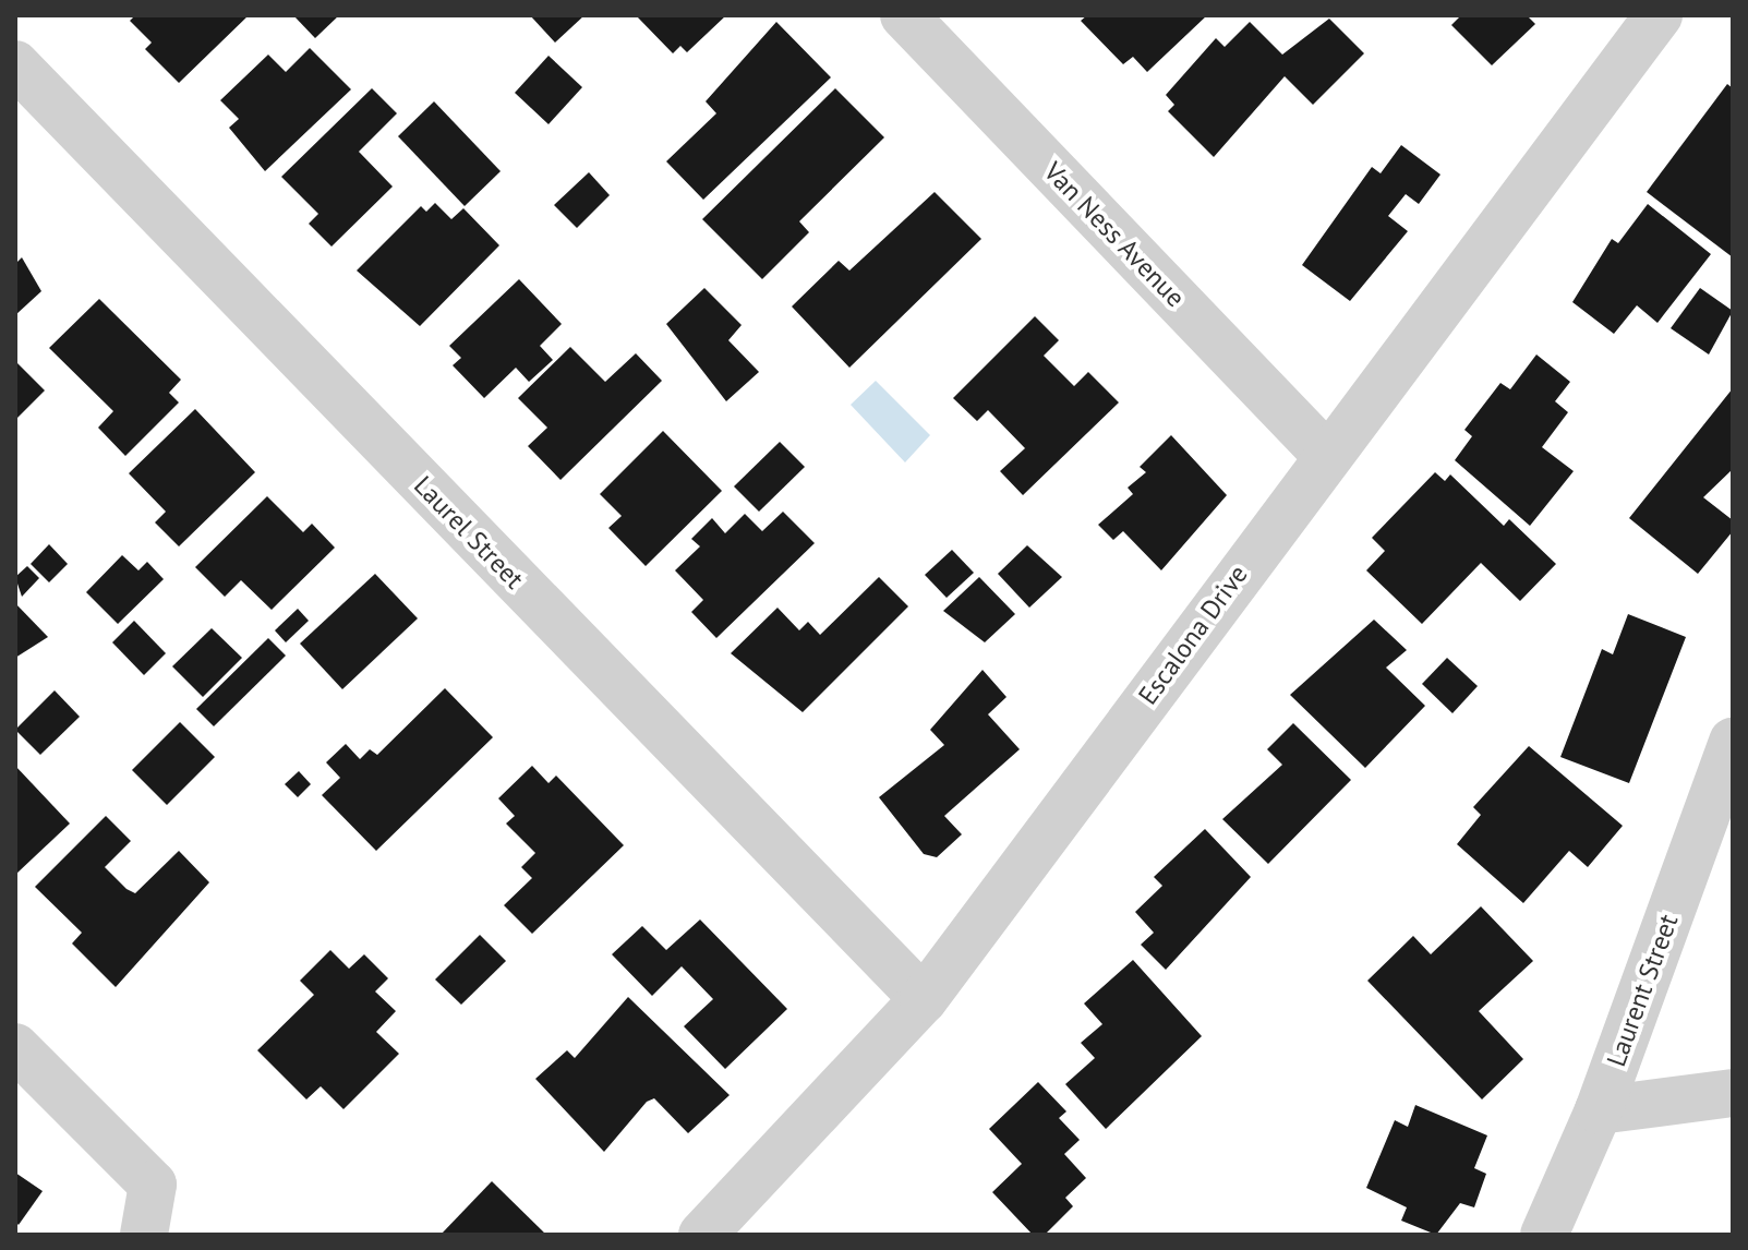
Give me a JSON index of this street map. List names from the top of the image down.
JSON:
{
  "streets": {
    "street": [
      "Van Ness Avenue",
      "Laurel Street",
      "Escalona Drive",
      "Laurent Street"
    ]
  },
  "crossings": [
    ["Van Ness Avenue", "Escalona Drive"],
    ["Laurel Street", "Escalona Drive"]
  ]
}
